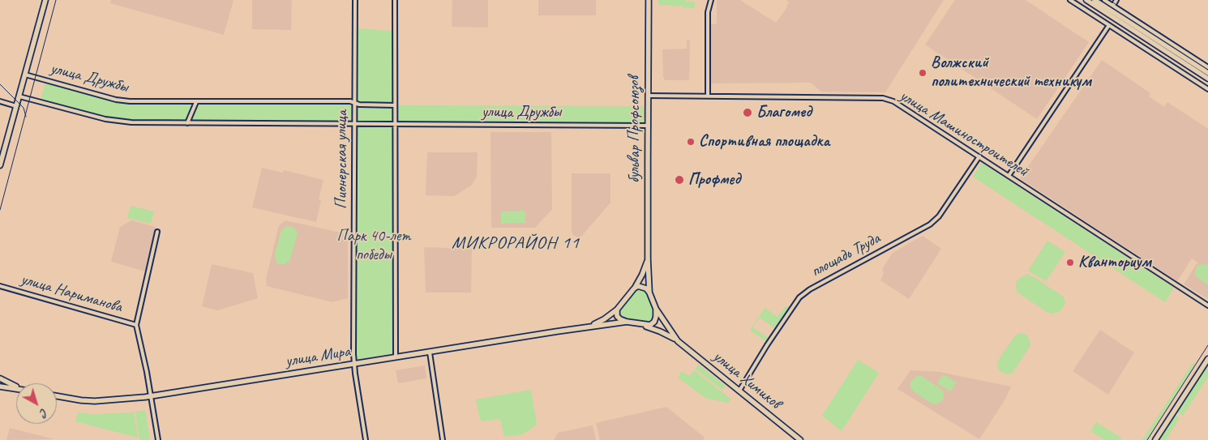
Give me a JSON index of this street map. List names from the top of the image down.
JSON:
{
  "streets": {
    "street": [
      "улица Дружбы",
      "бульвар Профсоюзов",
      "улица Машиностроителей",
      "Пионерская улица",
      "площадь Труда",
      "улица Нариманова",
      "улица Мира",
      "улица Химиков"
    ]
  },
  "crossings": [
    ["улица Дружбы", "бульвар Профсоюзов"],
    ["улица Дружбы", "Пионерская улица"],
    ["бульвар Профсоюзов", "улица Машиностроителей"],
    ["бульвар Профсоюзов", "улица Мира"],
    ["бульвар Профсоюзов", "улица Химиков"],
    ["улица Машиностроителей", "площадь Труда"],
    ["Пионерская улица", "улица Мира"],
    ["площадь Труда", "улица Химиков"],
    ["улица Нариманова", "улица Мира"],
    ["улица Мира", "улица Химиков"]
  ],
  "districts": ["МИКРОРАЙОН 11"],
  "parks": ["Парк 40-лет победы"],
  "places": [
    "Волжский политехнический техникум",
    "Благомед",
    "Спортивная площадка",
    "Профмед",
    "Кванториум"
  ],
  "north": "bottom right"
}
